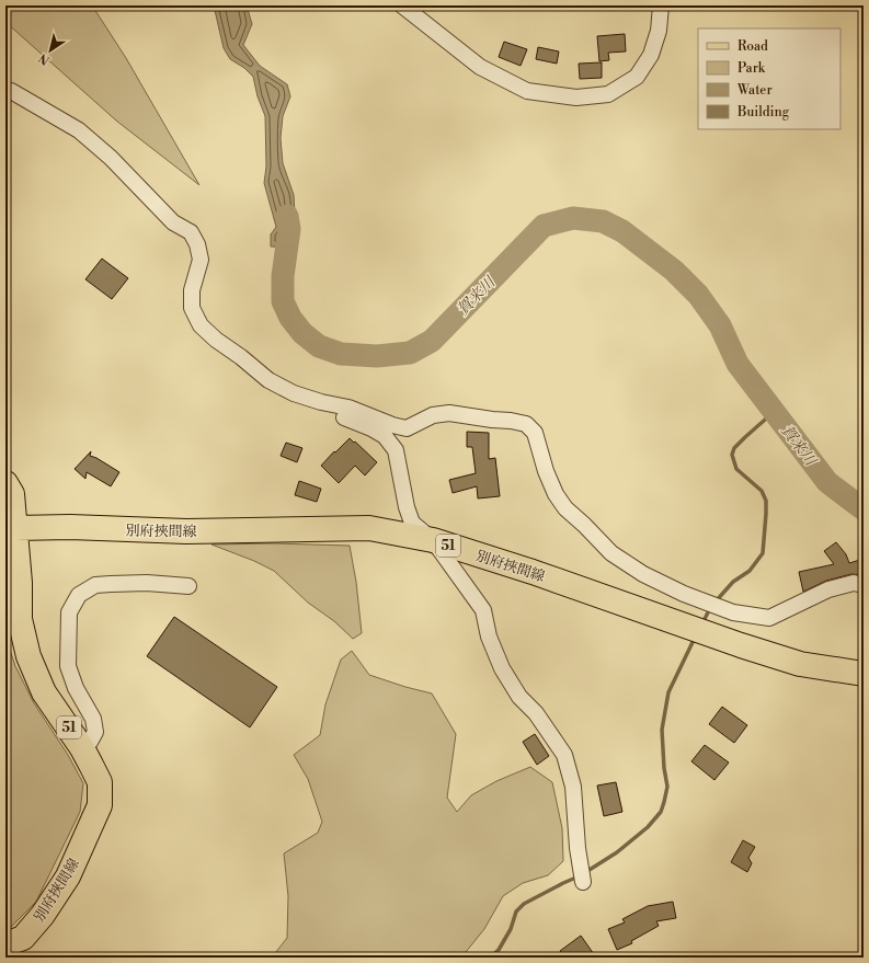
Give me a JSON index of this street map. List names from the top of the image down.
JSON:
{
  "streets": {
    "main road": ["別府挾間線", "51"]
  },
  "water": ["賀来川"],
  "legend": [
    "Road",
    "Park",
    "Water",
    "Building"
  ],
  "north": "bottom left"
}
